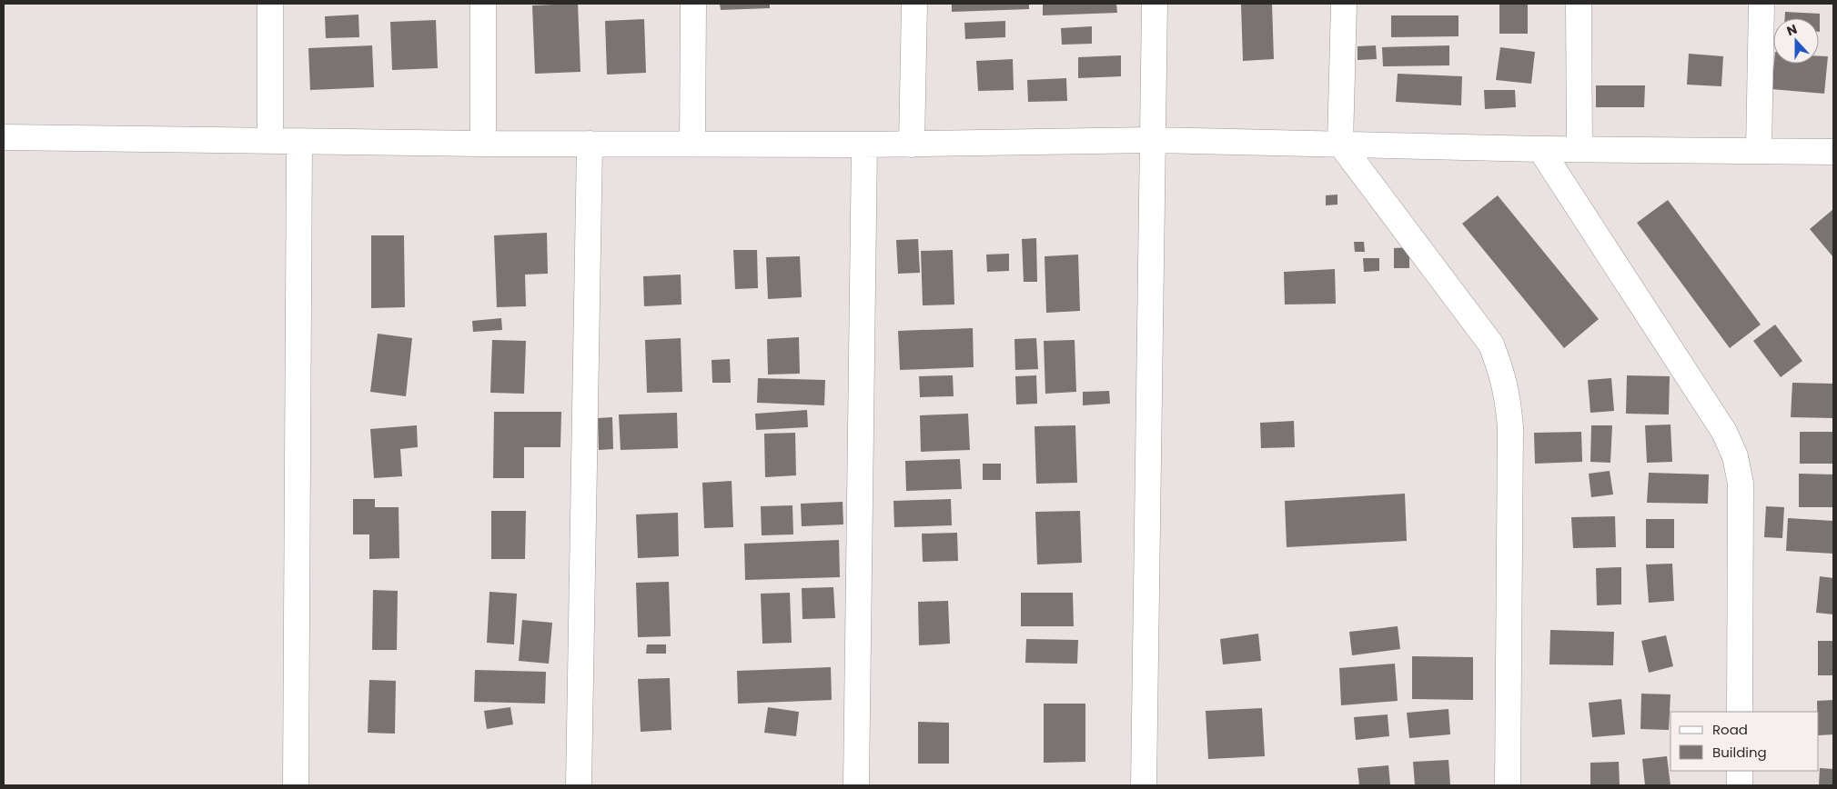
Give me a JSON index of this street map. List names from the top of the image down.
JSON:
{
  "legend": ["Road", "Building"],
  "north": "top"
}
